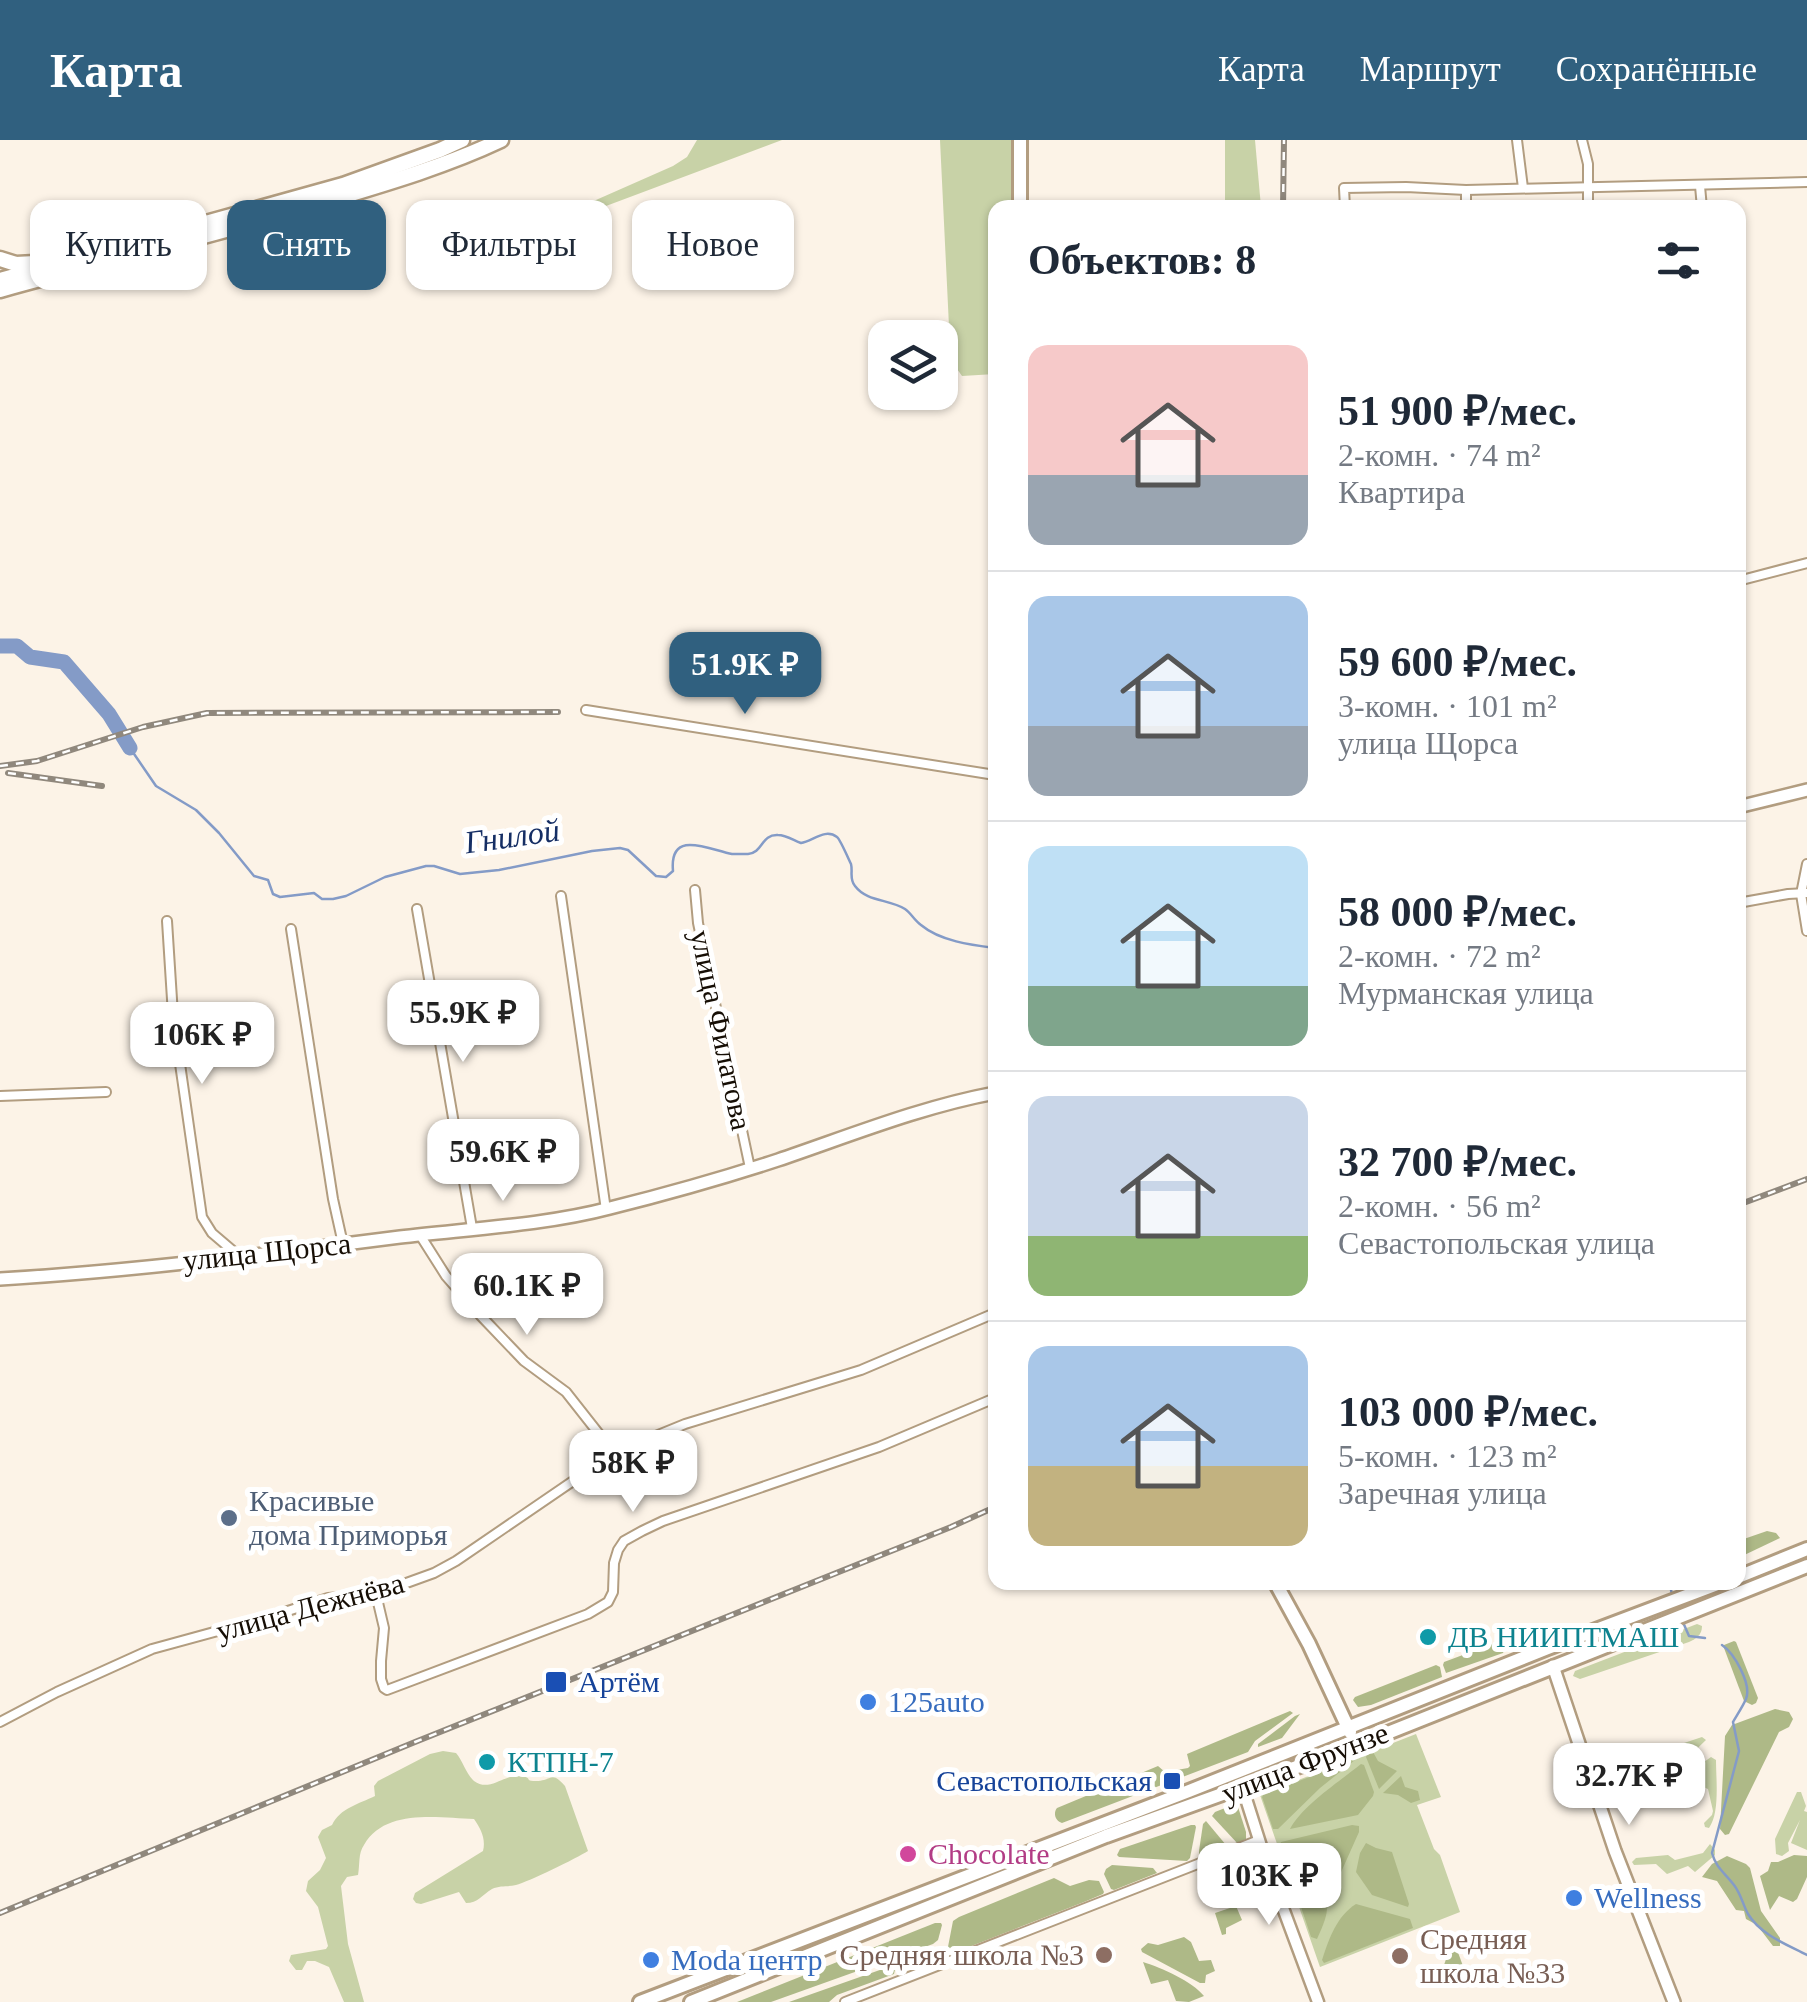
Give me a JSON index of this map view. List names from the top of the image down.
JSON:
{
  "streets": {
    "main road": ["улица Щорса", "улица Фрунзе"],
    "street": ["улица Филатова", "улица Дежнёва"]
  },
  "crossings": [
    ["улица Филатова", "улица Щорса"]
  ],
  "water": ["Гнилой"],
  "places": {
    "other": [
      "Красивые дома Приморья",
      "ДВ НИИПТМАШ",
      "125auto",
      "КТПН-7",
      "Chocolate",
      "Wellness",
      "Средняя школа №3",
      "Средняя школа №33",
      "Moda центр"
    ],
    "transit": ["Артём", "Севастопольская"]
  },
  "page": {
    "header": "Карта",
    "nav": ["Карта", "Маршрут", "Сохранённые"],
    "chip": [
      "Купить",
      "Снять",
      "Фильтры",
      "Новое"
    ],
    "heading": "Объектов: 8",
    "list": [
      {
        "name": "51 900 ₽/мес.",
        "note": "2-комн. · 74 m² · Квартира"
      },
      {
        "name": "59 600 ₽/мес.",
        "note": "3-комн. · 101 m² · улица Щорса"
      },
      {
        "name": "58 000 ₽/мес.",
        "note": "2-комн. · 72 m² · Мурманская улица"
      },
      {
        "name": "32 700 ₽/мес.",
        "note": "2-комн. · 56 m² · Севастопольская улица"
      },
      {
        "name": "103 000 ₽/мес.",
        "note": "5-комн. · 123 m² · Заречная улица"
      }
    ],
    "price": [
      "51.9K ₽",
      "55.9K ₽",
      "106K ₽",
      "59.6K ₽",
      "60.1K ₽",
      "58K ₽",
      "32.7K ₽",
      "103K ₽"
    ]
  }
}
